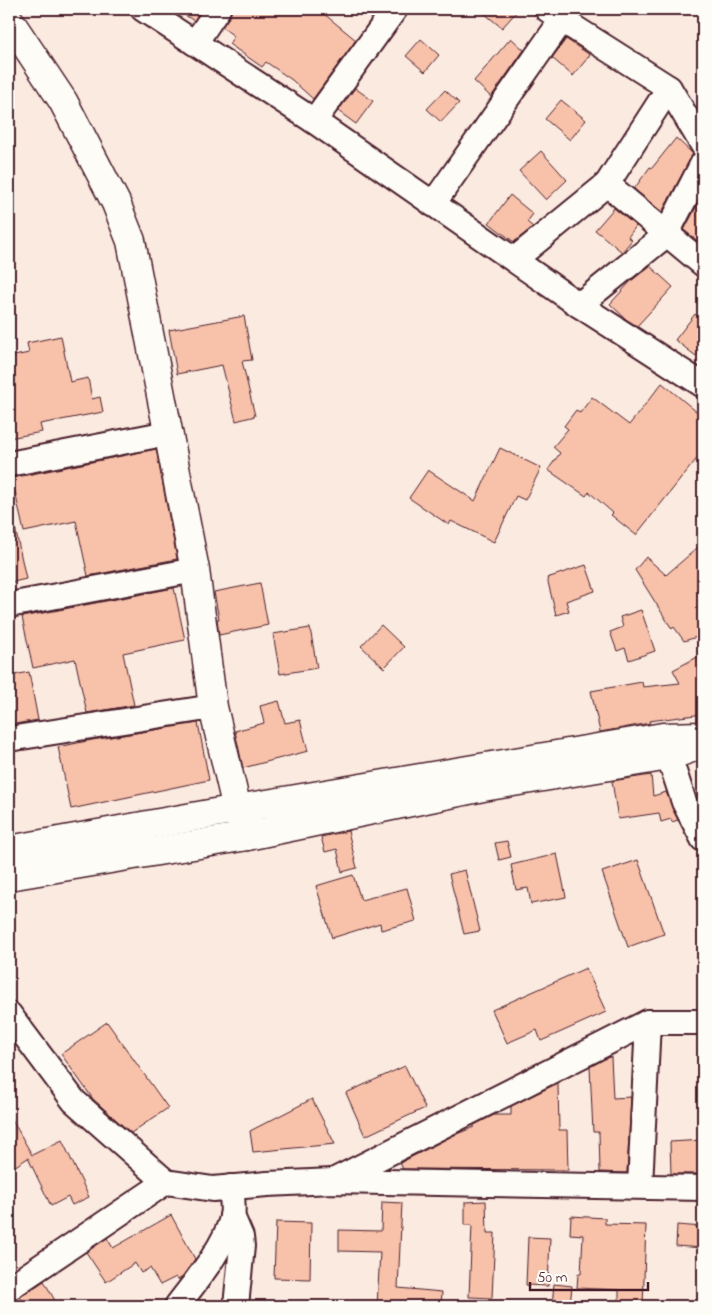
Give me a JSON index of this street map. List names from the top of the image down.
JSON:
{
  "scale_bar": "50 m"
}
